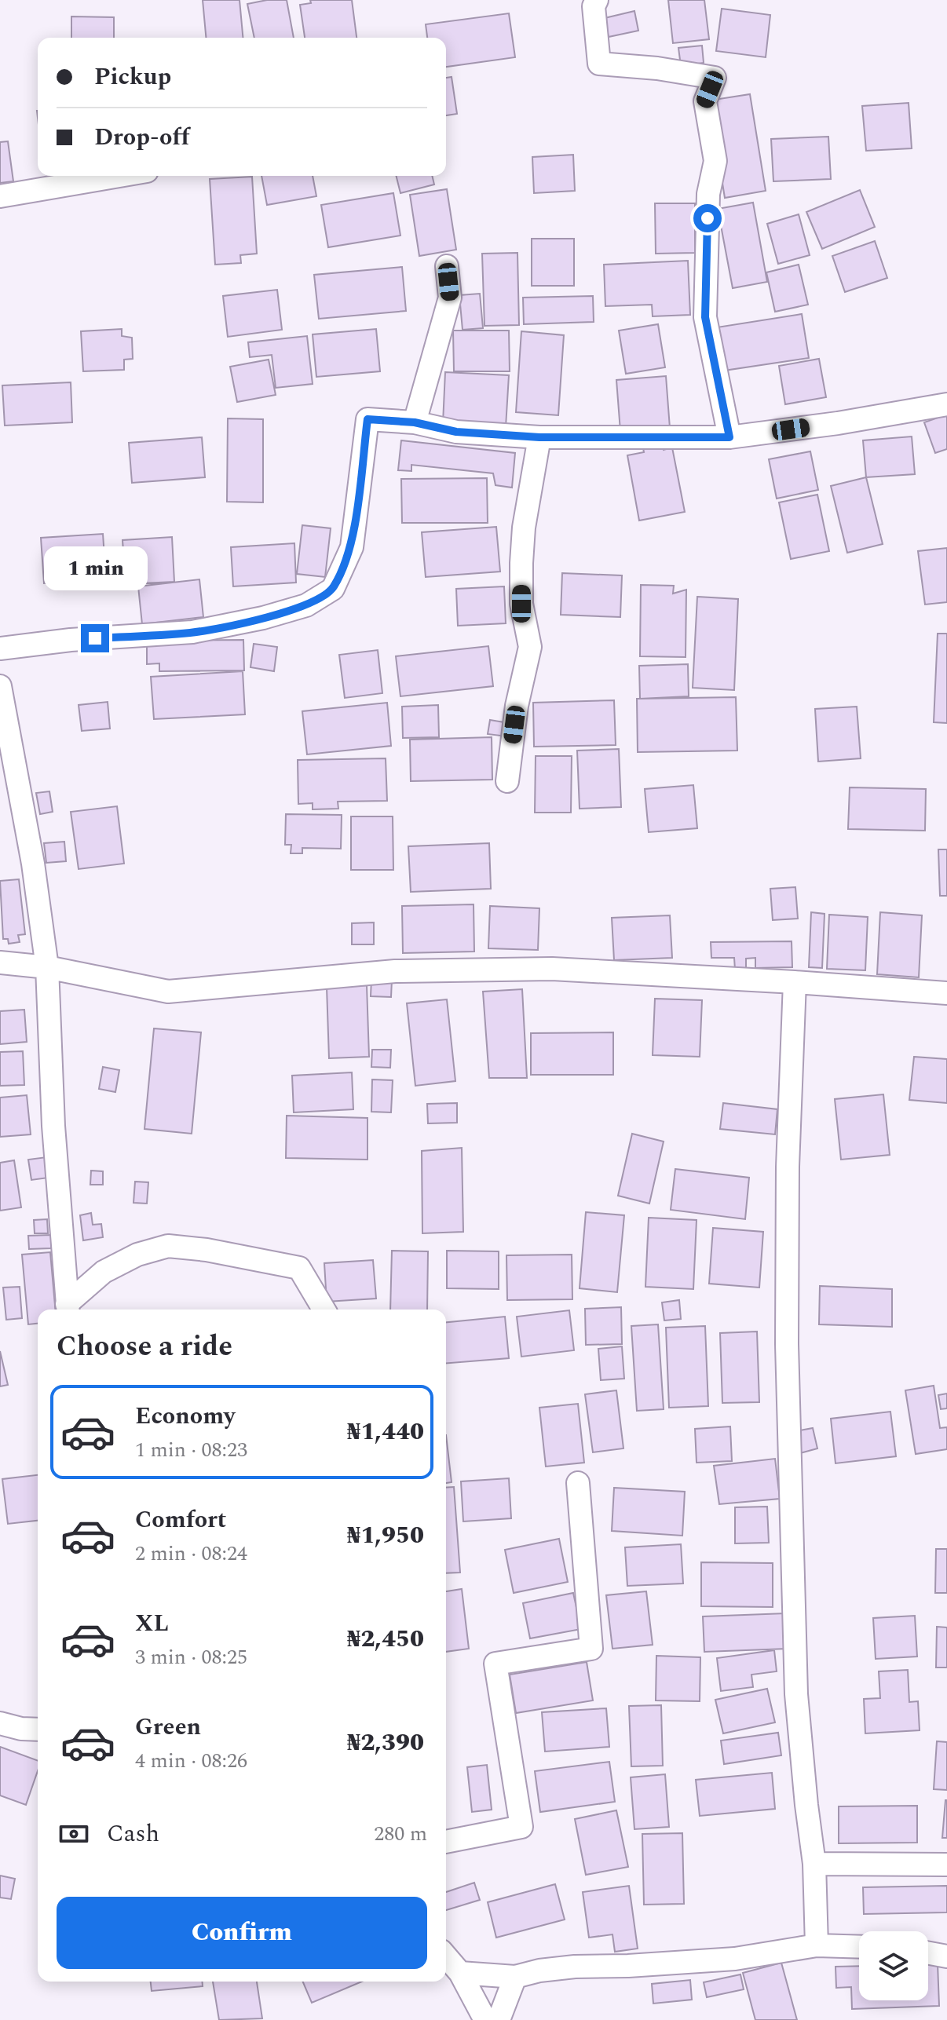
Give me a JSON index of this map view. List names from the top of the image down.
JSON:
{
  "page": {
    "banner": ["Pickup", "Drop-off"],
    "bubble": "1 min",
    "heading": "Choose a ride",
    "list": [
      {
        "name": "Economy",
        "note": "1 min · 08:23",
        "value": "₦1,440"
      },
      {
        "name": "Comfort",
        "note": "2 min · 08:24",
        "value": "₦1,950"
      },
      {
        "name": "XL",
        "note": "3 min · 08:25",
        "value": "₦2,450"
      },
      {
        "name": "Green",
        "note": "4 min · 08:26",
        "value": "₦2,390"
      }
    ],
    "pay": ["Cash", "280 m"],
    "buttons": "Confirm"
  }
}
